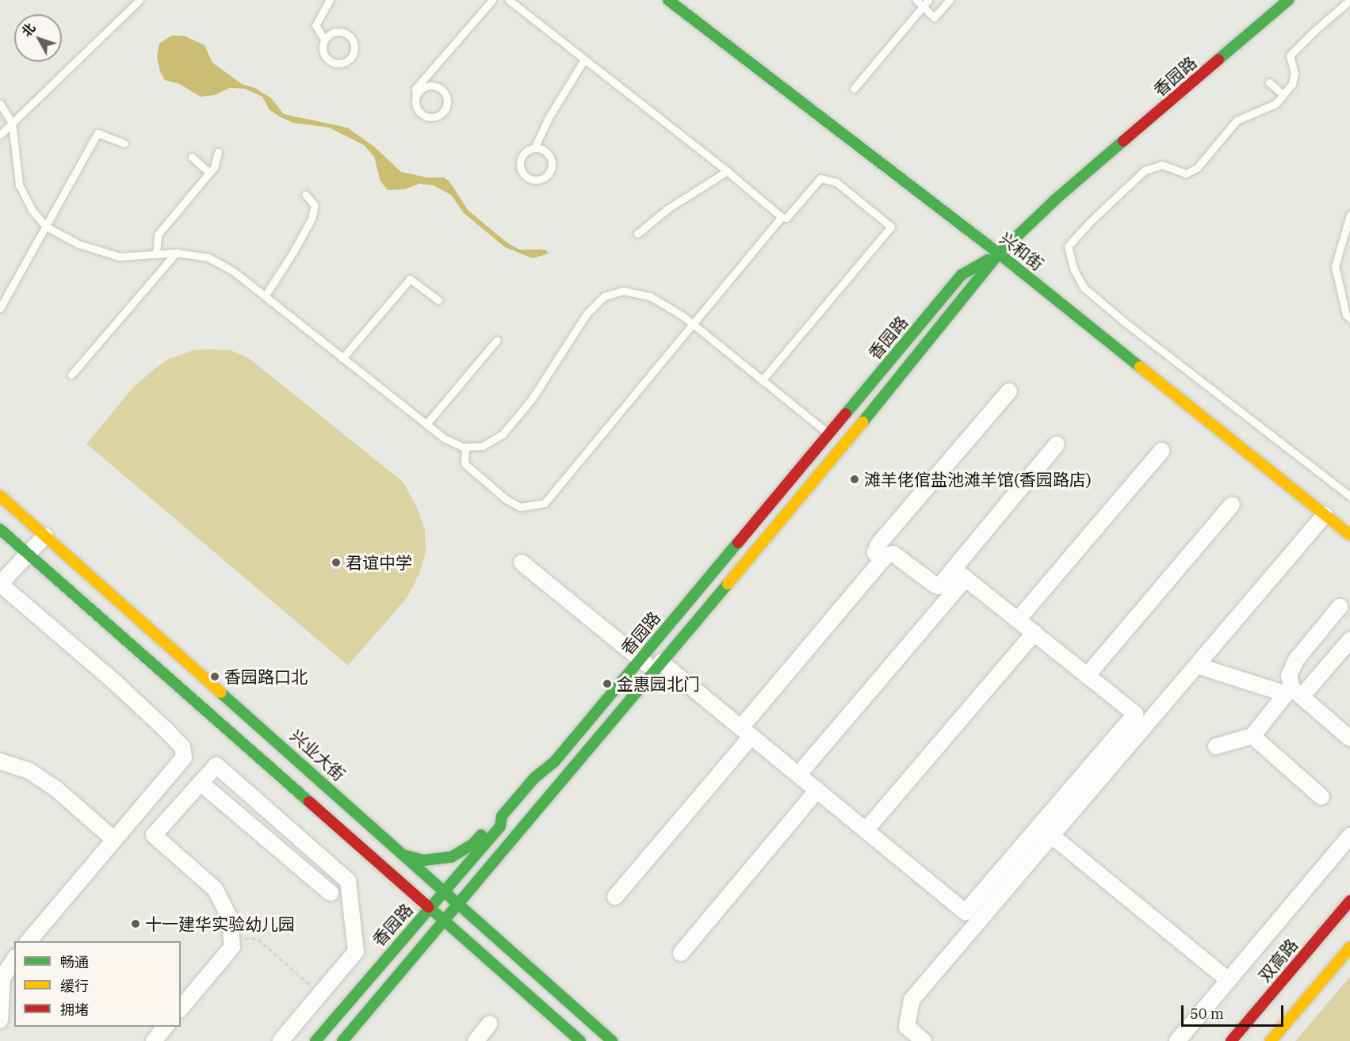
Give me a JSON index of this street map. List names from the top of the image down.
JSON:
{
  "streets": {
    "street": [
      "香园路",
      "兴和街",
      "兴业大街",
      "双高路"
    ]
  },
  "crossings": [
    ["香园路", "兴和街"],
    ["香园路", "兴业大街"]
  ],
  "places": [
    "滩羊佬倌盐池滩羊馆(香园路店)",
    "君谊中学",
    "香园路口北",
    "金惠园北门",
    "十一建华实验幼儿园"
  ],
  "legend": ["畅通", "缓行", "拥堵"],
  "scale_bar": "50 m",
  "north": "top left"
}
